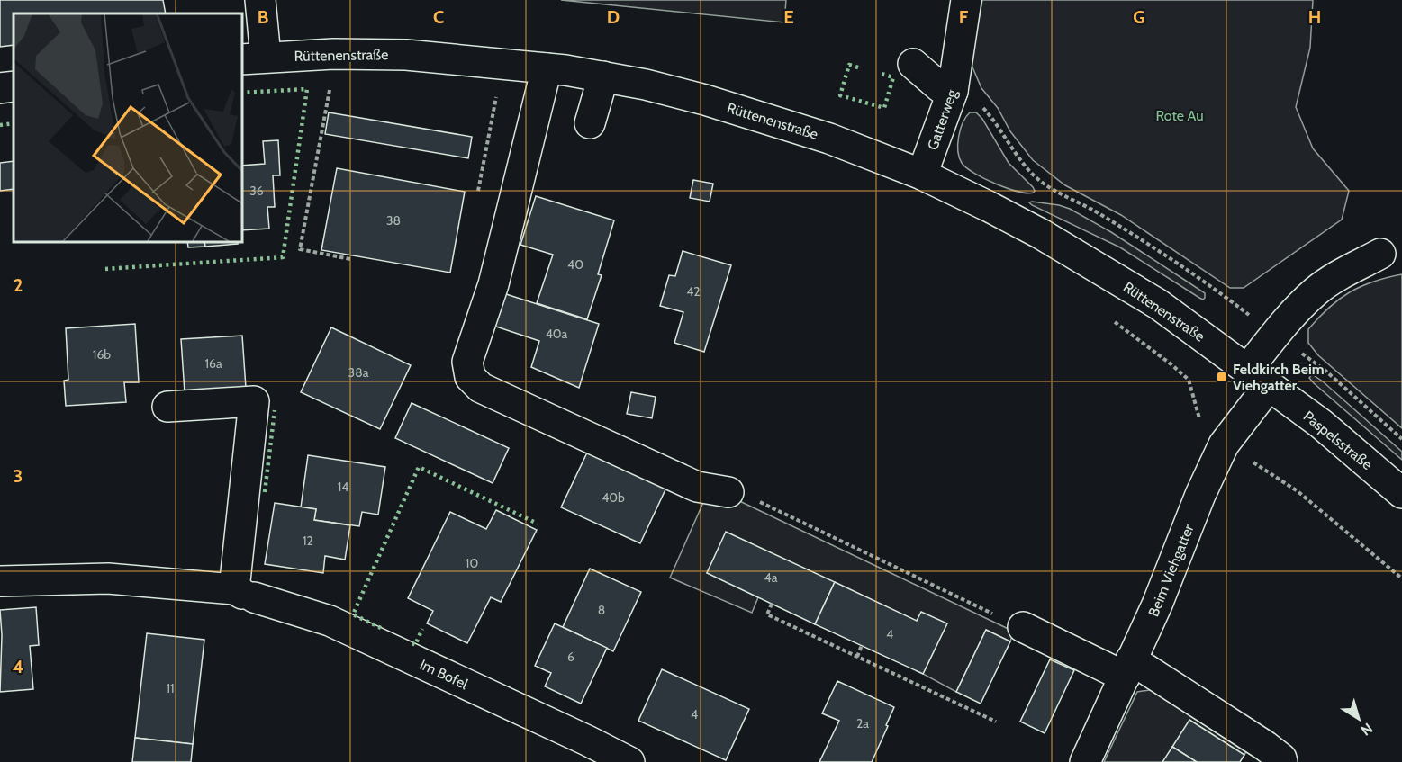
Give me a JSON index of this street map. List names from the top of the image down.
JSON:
{
  "streets": {
    "street": [
      "Rüttenenstraße",
      "Gatterweg",
      "Paspelsstraße",
      "Beim Viehgatter",
      "Im Bofel"
    ]
  },
  "crossings": [
    ["Rüttenenstraße", "Gatterweg"],
    ["Rüttenenstraße", "Paspelsstraße"],
    ["Rüttenenstraße", "Beim Viehgatter"],
    ["Paspelsstraße", "Beim Viehgatter"]
  ],
  "parks": ["Rote Au"],
  "places": {
    "transit": ["Feldkirch Beim Viehgatter"]
  },
  "house_numbers": [
    "36",
    "38",
    "40",
    "42",
    "40a",
    "16b",
    "16a",
    "38a",
    "14",
    "40b",
    "12",
    "10",
    "4a",
    "8",
    "4",
    "6",
    "11",
    "4",
    "2a"
  ],
  "north": "bottom right",
  "grid": {
    "columns": [
      "B",
      "C",
      "D",
      "E",
      "F",
      "G",
      "H"
    ],
    "rows": ["2", "3", "4"]
  }
}
